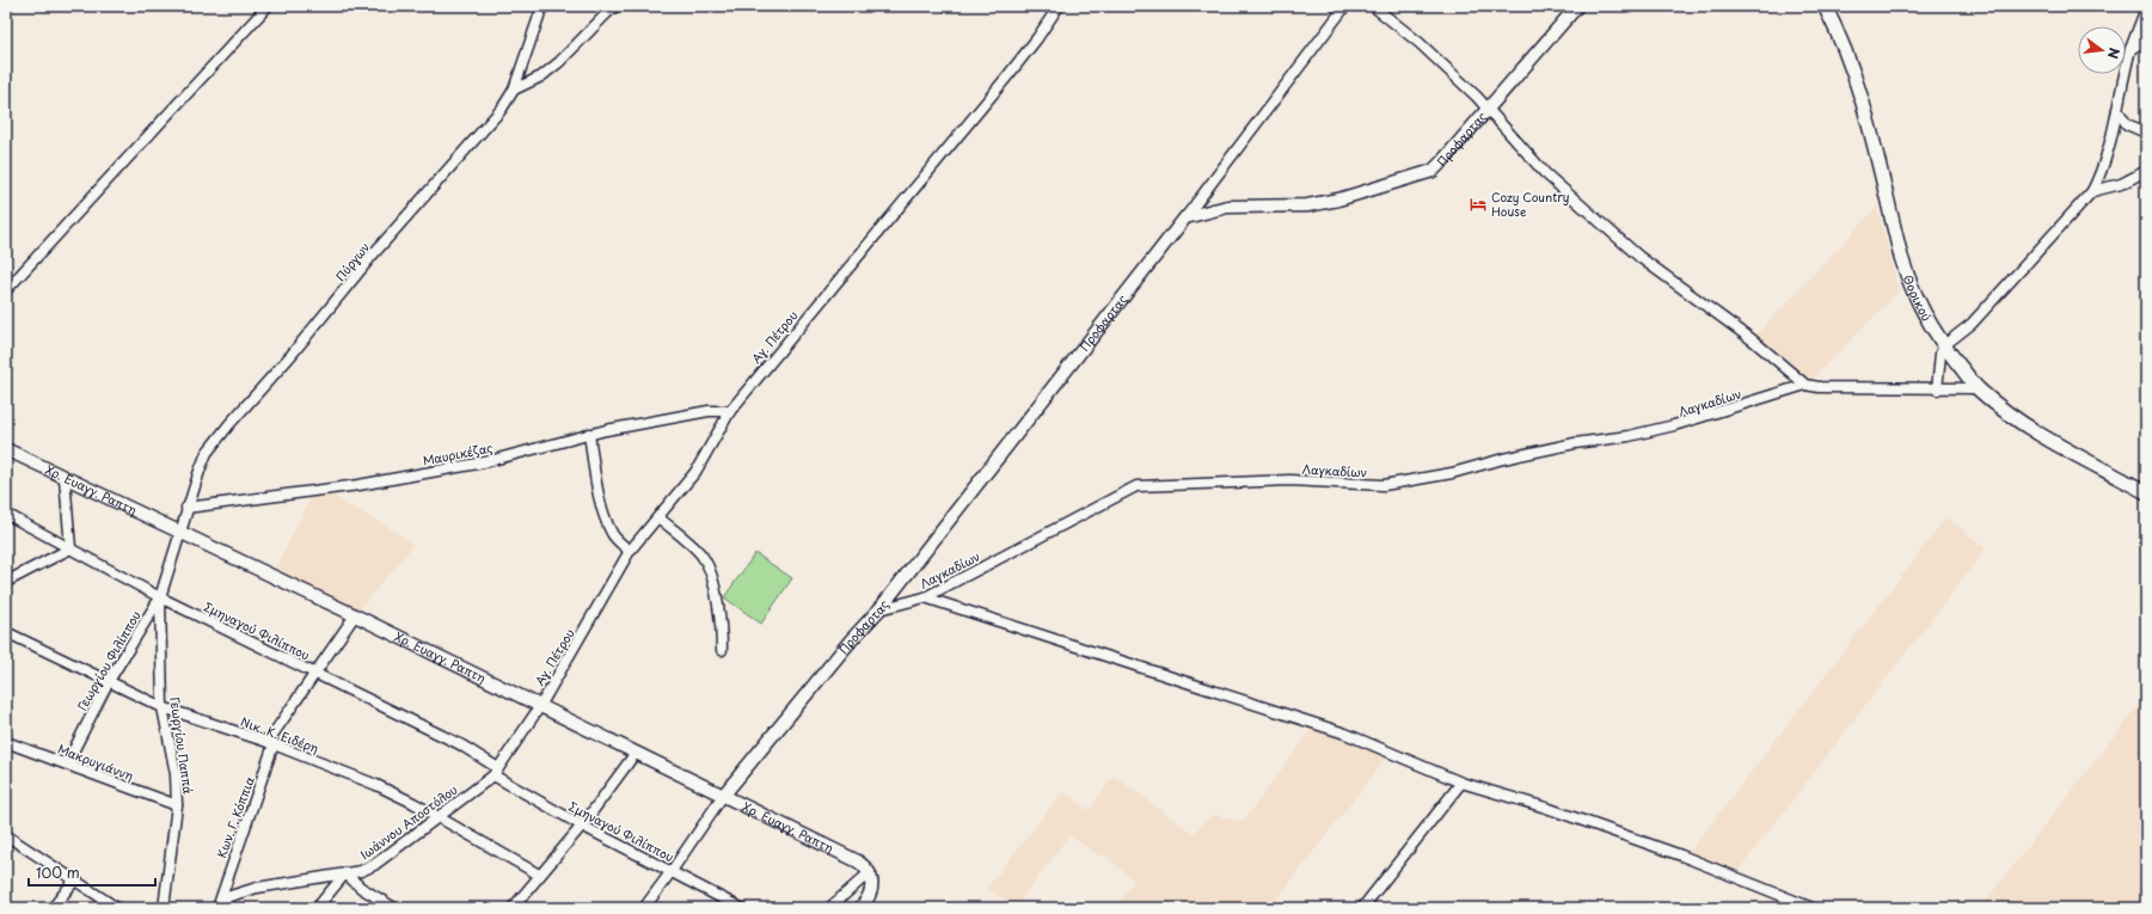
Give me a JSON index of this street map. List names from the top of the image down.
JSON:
{
  "streets": {
    "main road": ["Θορικού"],
    "street": [
      "Προφαρτας",
      "Πύργων",
      "Αγ. Πέτρου",
      "Λαγκαδίων",
      "Μαυρικέζας",
      "Χρ. Ευαγγ. Ραπτη",
      "Σμηναγού Φιλίππου",
      "Γεωργίου Φιλίππου",
      "Νικ. Κ. Ειδέρη",
      "Γεωργίου Παππά",
      "Μακρυγιάννη",
      "Κων. Γ. Κόππια",
      "Ιωάννου Αποστόλου"
    ]
  },
  "crossings": [
    ["Προφαρτας", "Λαγκαδίων"],
    ["Προφαρτας", "Χρ. Ευαγγ. Ραπτη"],
    ["Πύργων", "Μαυρικέζας"],
    ["Πύργων", "Χρ. Ευαγγ. Ραπτη"],
    ["Πύργων", "Γεωργίου Παππά"],
    ["Θορικού", "Λαγκαδίων"],
    ["Αγ. Πέτρου", "Μαυρικέζας"],
    ["Αγ. Πέτρου", "Χρ. Ευαγγ. Ραπτη"],
    ["Αγ. Πέτρου", "Ιωάννου Αποστόλου"],
    ["Χρ. Ευαγγ. Ραπτη", "Γεωργίου Παππά"],
    ["Χρ. Ευαγγ. Ραπτη", "Κων. Γ. Κόππια"],
    ["Χρ. Ευαγγ. Ραπτη", "Ιωάννου Αποστόλου"],
    ["Σμηναγού Φιλίππου", "Γεωργίου Φιλίππου"],
    ["Σμηναγού Φιλίππου", "Γεωργίου Παππά"],
    ["Σμηναγού Φιλίππου", "Κων. Γ. Κόππια"],
    ["Σμηναγού Φιλίππου", "Ιωάννου Αποστόλου"],
    ["Γεωργίου Φιλίππου", "Νικ. Κ. Ειδέρη"],
    ["Γεωργίου Φιλίππου", "Γεωργίου Παππά"],
    ["Γεωργίου Φιλίππου", "Μακρυγιάννη"],
    ["Νικ. Κ. Ειδέρη", "Γεωργίου Παππά"],
    ["Νικ. Κ. Ειδέρη", "Κων. Γ. Κόππια"],
    ["Νικ. Κ. Ειδέρη", "Ιωάννου Αποστόλου"],
    ["Γεωργίου Παππά", "Μακρυγιάννη"],
    ["Κων. Γ. Κόππια", "Ιωάννου Αποστόλου"]
  ],
  "places": {
    "hotel": ["Cozy Country House"]
  },
  "scale_bar": "100 m",
  "north": "right"
}
